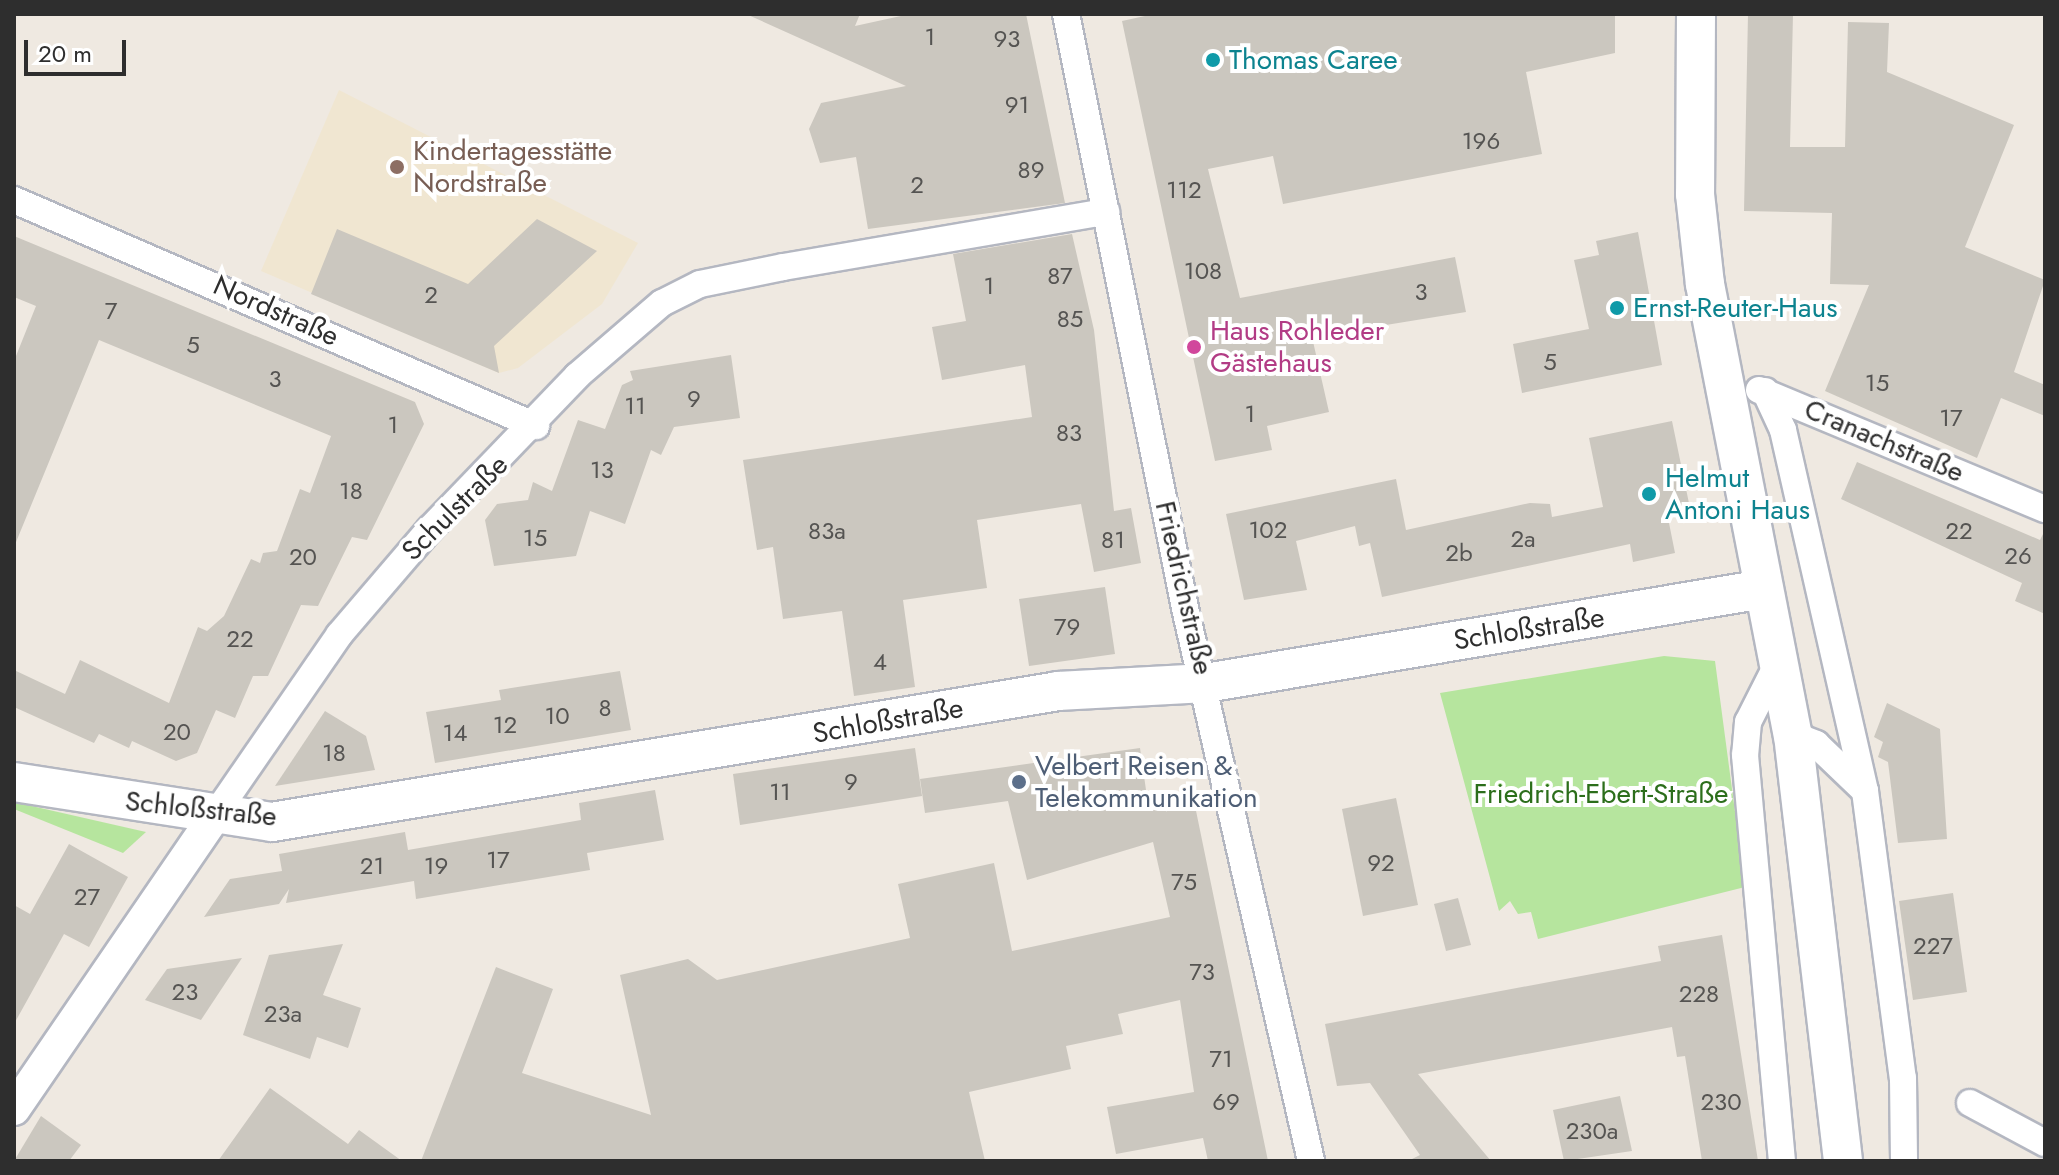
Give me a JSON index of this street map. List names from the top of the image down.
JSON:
{
  "streets": {
    "main road": ["Schloßstraße"],
    "street": [
      "Nordstraße",
      "Cranachstraße",
      "Schulstraße",
      "Friedrichstraße"
    ]
  },
  "crossings": [
    ["Nordstraße", "Schulstraße"],
    ["Schulstraße", "Friedrichstraße"],
    ["Schulstraße", "Schloßstraße"],
    ["Friedrichstraße", "Schloßstraße"]
  ],
  "parks": ["Friedrich-Ebert-Straße"],
  "places": [
    "Thomas Caree",
    "Kindertagesstätte Nordstraße",
    "Ernst-Reuter-Haus",
    "Haus Rohleder Gästehaus",
    "Helmut Antoni Haus",
    "Velbert Reisen & Telekommunikation"
  ],
  "house_numbers": [
    "1",
    "93",
    "91",
    "196",
    "89",
    "2",
    "112",
    "108",
    "87",
    "1",
    "3",
    "2",
    "7",
    "85",
    "5",
    "5",
    "3",
    "15",
    "9",
    "11",
    "1",
    "17",
    "1",
    "83",
    "13",
    "18",
    "102",
    "83a",
    "22",
    "15",
    "2a",
    "81",
    "2b",
    "26",
    "20",
    "79",
    "22",
    "4",
    "8",
    "10",
    "12",
    "20",
    "14",
    "18",
    "9",
    "11",
    "17",
    "92",
    "21",
    "19",
    "75",
    "27",
    "227",
    "73",
    "23",
    "228",
    "23a",
    "71",
    "69",
    "230",
    "230a"
  ],
  "scale_bar": "20 m"
}
